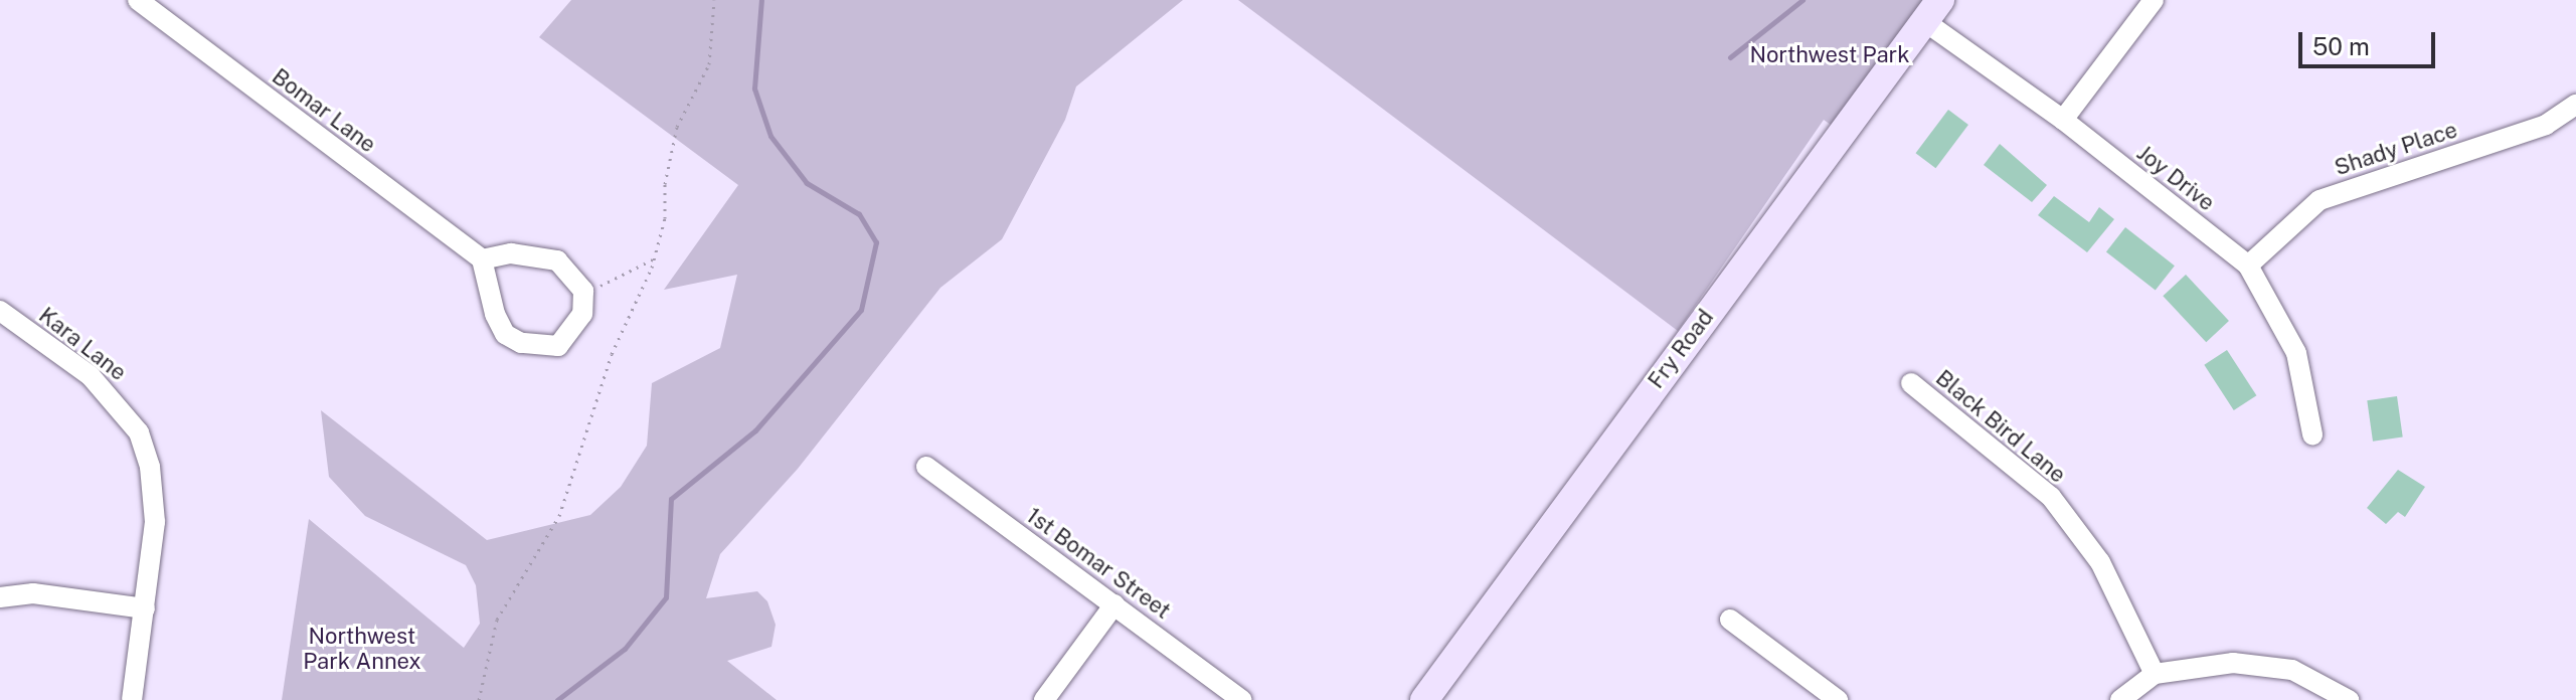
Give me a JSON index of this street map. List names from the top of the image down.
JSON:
{
  "streets": {
    "street": [
      "Bomar Lane",
      "Shady Place",
      "Joy Drive",
      "Kara Lane",
      "Fry Road",
      "Black Bird Lane",
      "1st Bomar Street"
    ]
  },
  "crossings": [
    ["Shady Place", "Joy Drive"],
    ["Joy Drive", "Fry Road"]
  ],
  "parks": ["Northwest Park", "Northwest Park Annex"],
  "scale_bar": "50 m"
}
